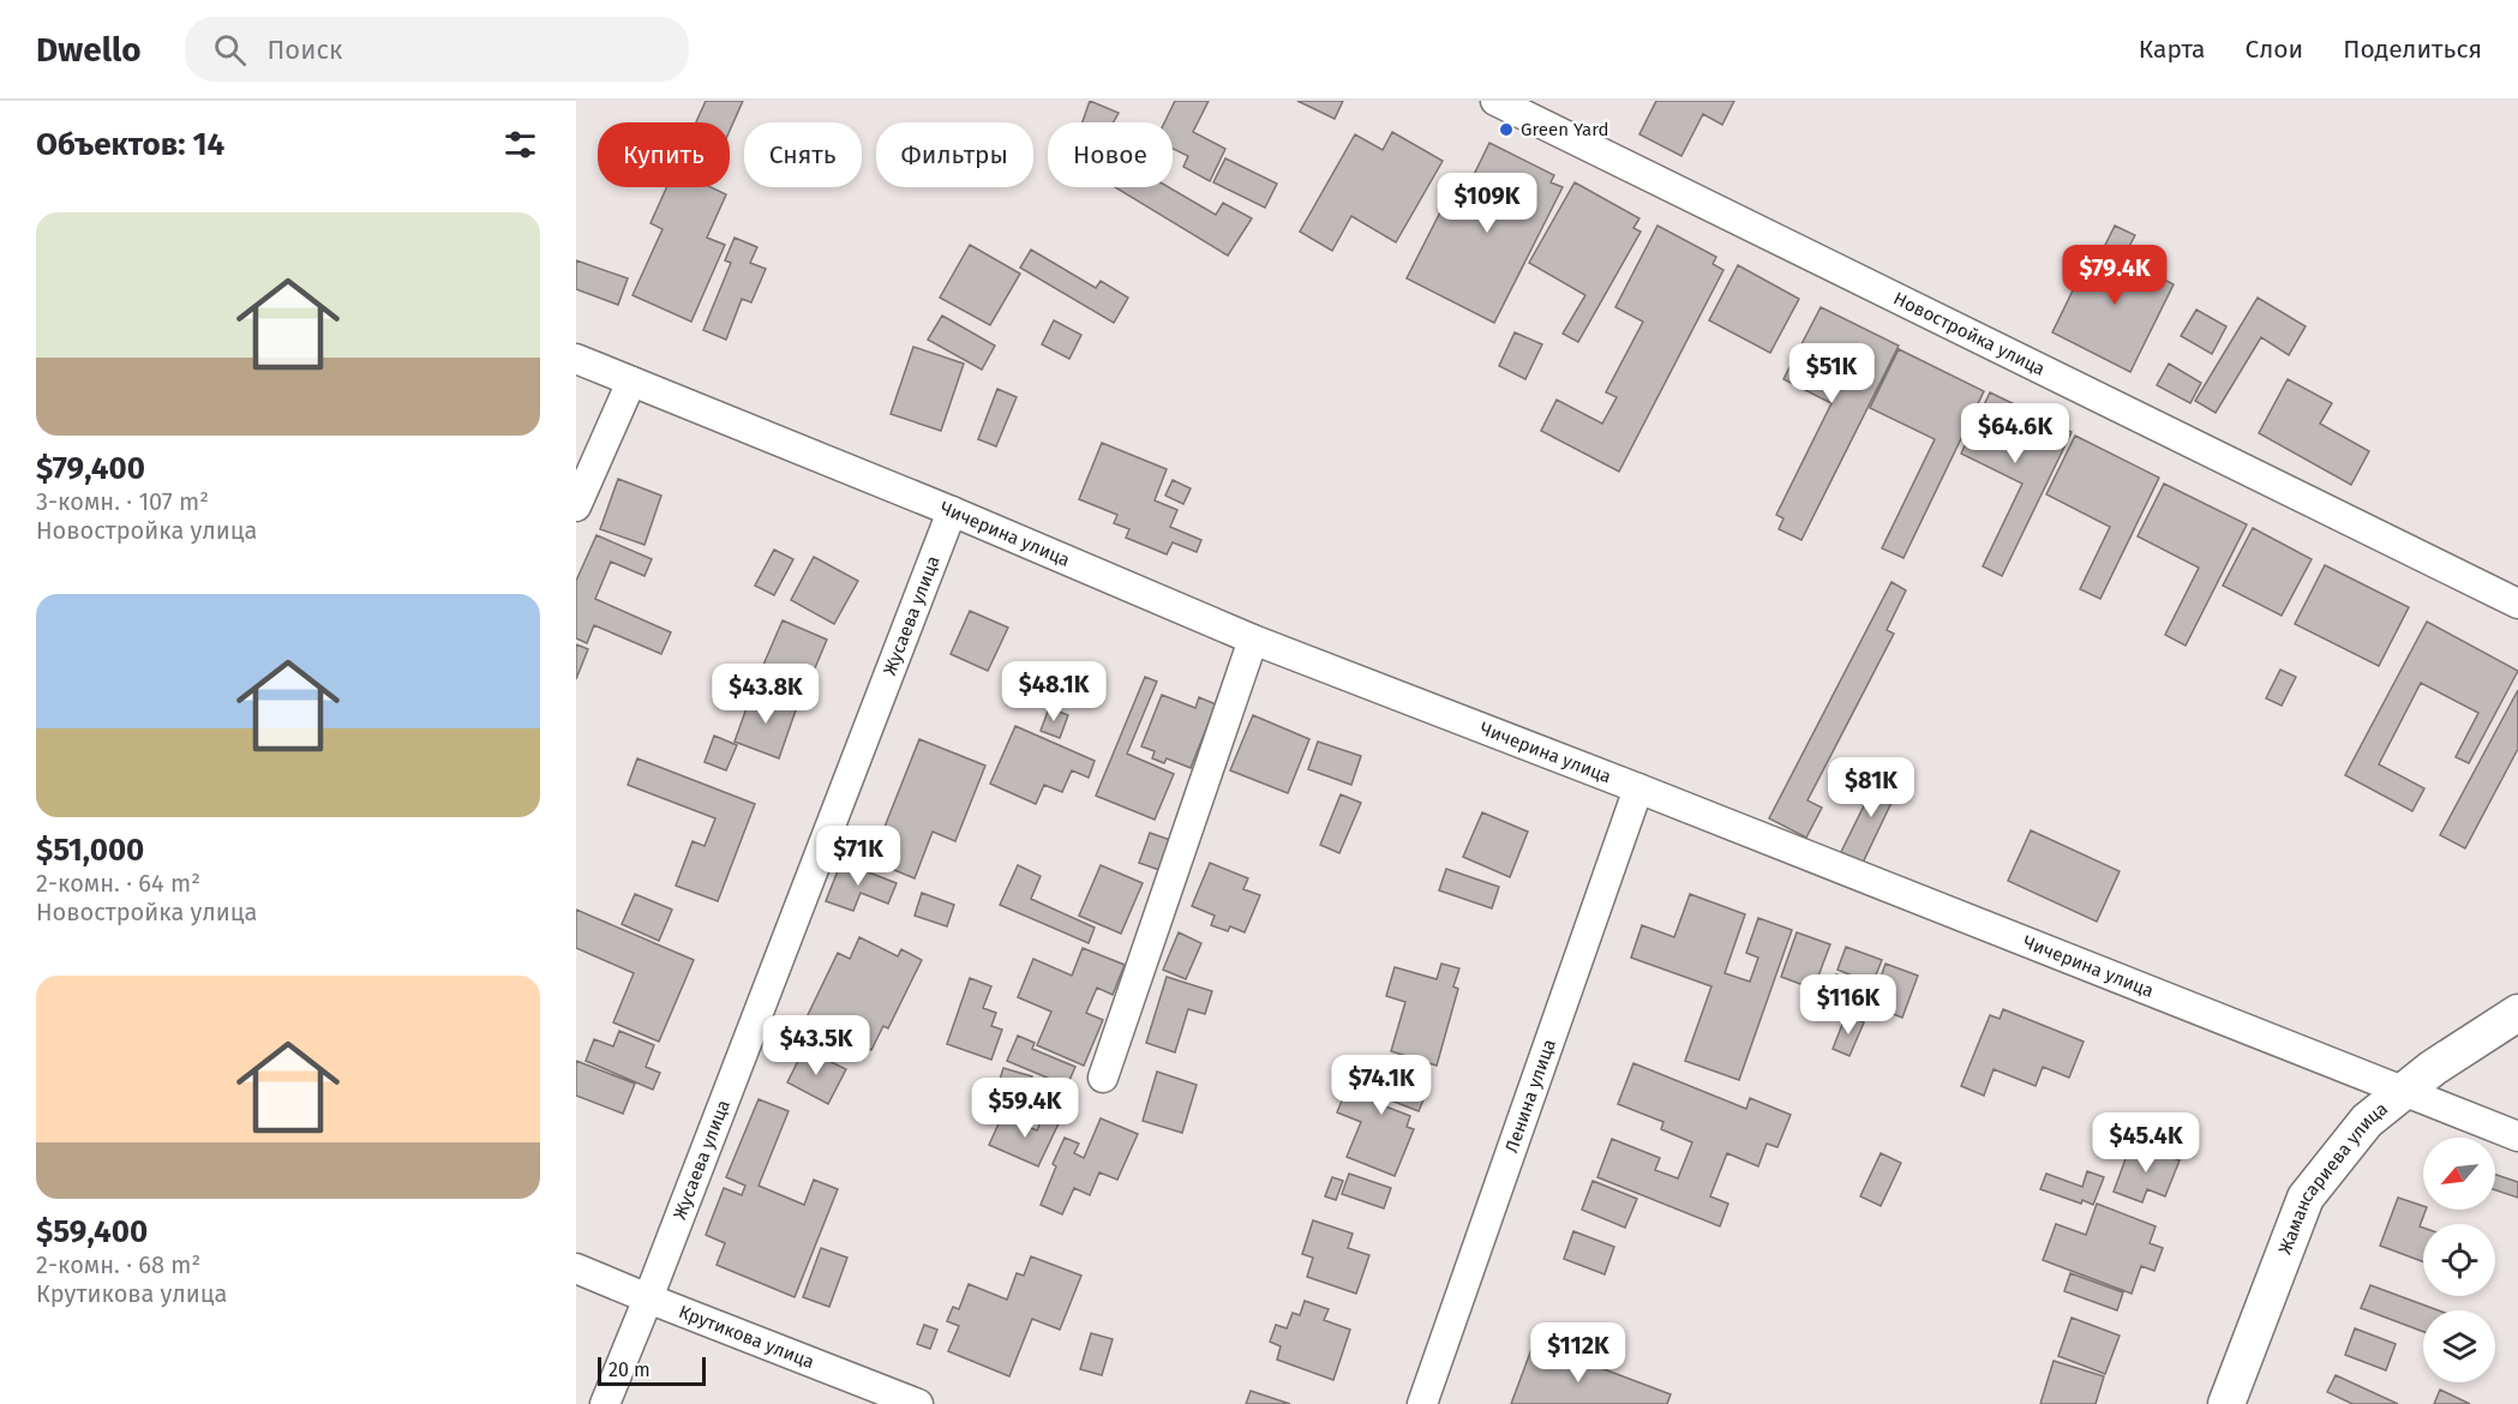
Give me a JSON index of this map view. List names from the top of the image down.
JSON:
{
  "streets": {
    "street": [
      "Новостройка улица",
      "Чичерина улица",
      "Жусаева улица",
      "Ленина улица",
      "Жамансариева улица",
      "Крутикова улица"
    ]
  },
  "crossings": [
    ["Чичерина улица", "Жусаева улица"],
    ["Чичерина улица", "Ленина улица"],
    ["Чичерина улица", "Жамансариева улица"],
    ["Жусаева улица", "Крутикова улица"]
  ],
  "places": ["Green Yard"],
  "scale_bar": "20 m",
  "north": "bottom left",
  "page": {
    "header": "Dwello",
    "search": "Поиск",
    "nav": ["Карта", "Слои", "Поделиться"],
    "heading": "Объектов: 14",
    "chip": [
      "Купить",
      "Снять",
      "Фильтры",
      "Новое"
    ],
    "price": [
      "$109K",
      "$79.4K",
      "$51K",
      "$64.6K",
      "$48.1K",
      "$43.8K",
      "$81K",
      "$71K",
      "$116K",
      "$43.5K",
      "$74.1K",
      "$59.4K",
      "$45.4K",
      "$112K"
    ],
    "list": [
      {
        "name": "$79,400",
        "note": "3-комн. · 107 m² · Новостройка улица"
      },
      {
        "name": "$51,000",
        "note": "2-комн. · 64 m² · Новостройка улица"
      },
      {
        "name": "$59,400",
        "note": "2-комн. · 68 m² · Крутикова улица"
      }
    ],
    "scale": "20 m"
  }
}
